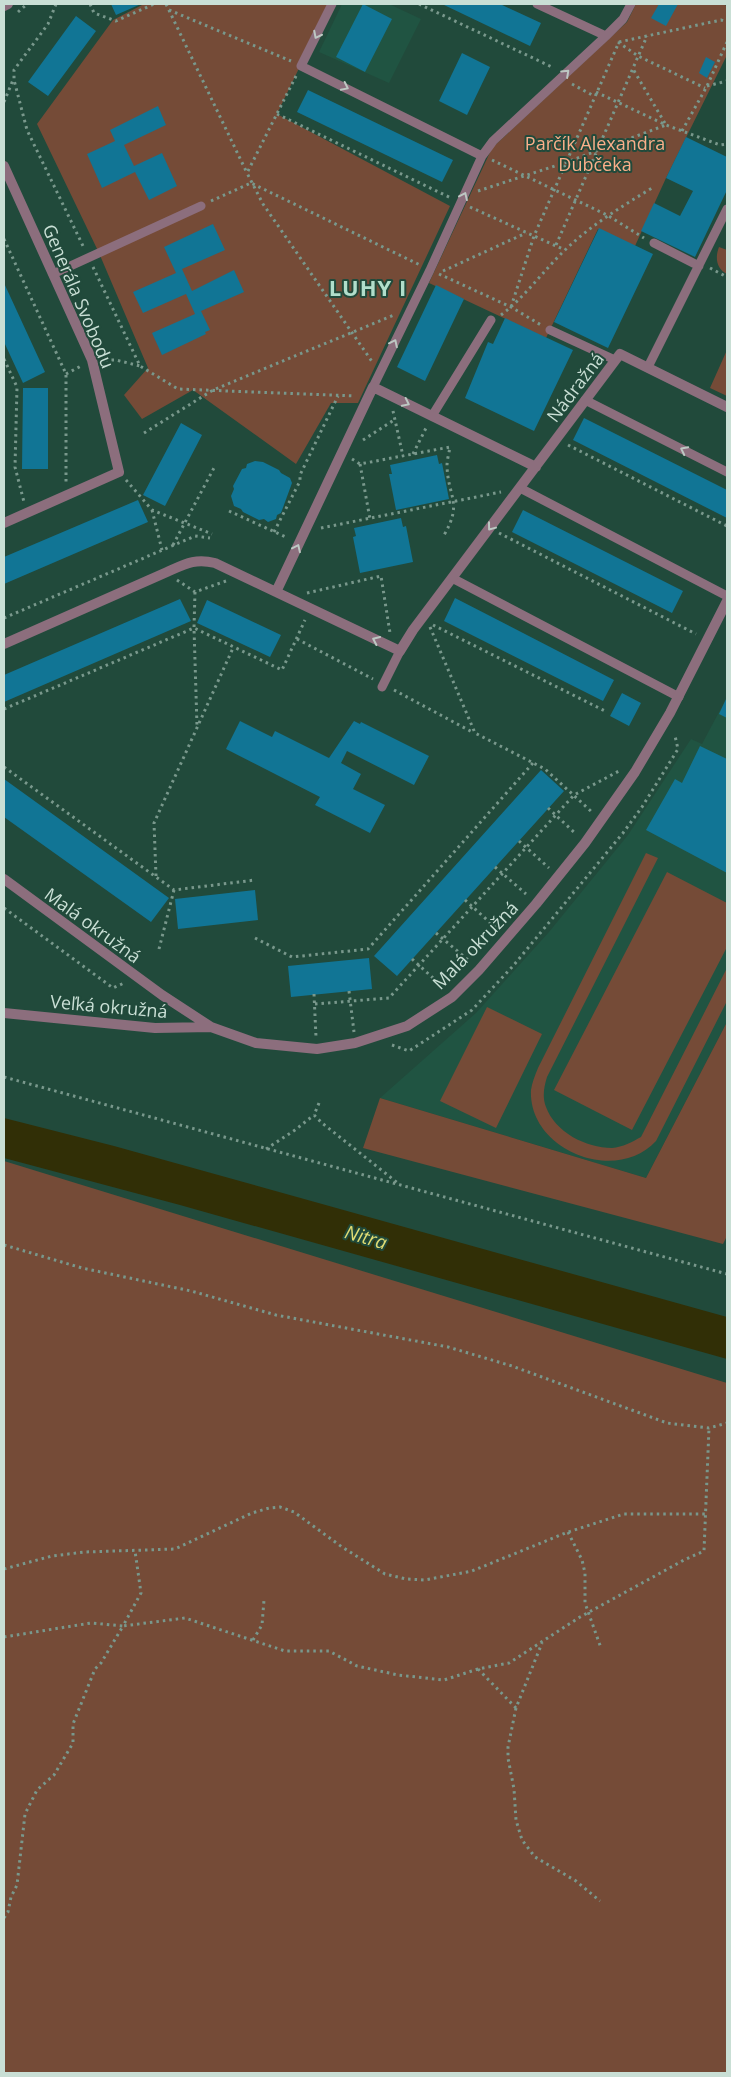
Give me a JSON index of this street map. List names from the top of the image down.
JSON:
{
  "streets": {
    "street": [
      "Generála Svobodu",
      "Nádražná",
      "Malá okružná",
      "Veľká okružná"
    ]
  },
  "crossings": [
    ["Malá okružná", "Veľká okružná"]
  ],
  "districts": ["LUHY I"],
  "water": ["Nitra"],
  "parks": ["Parčík Alexandra Dubčeka"]
}
